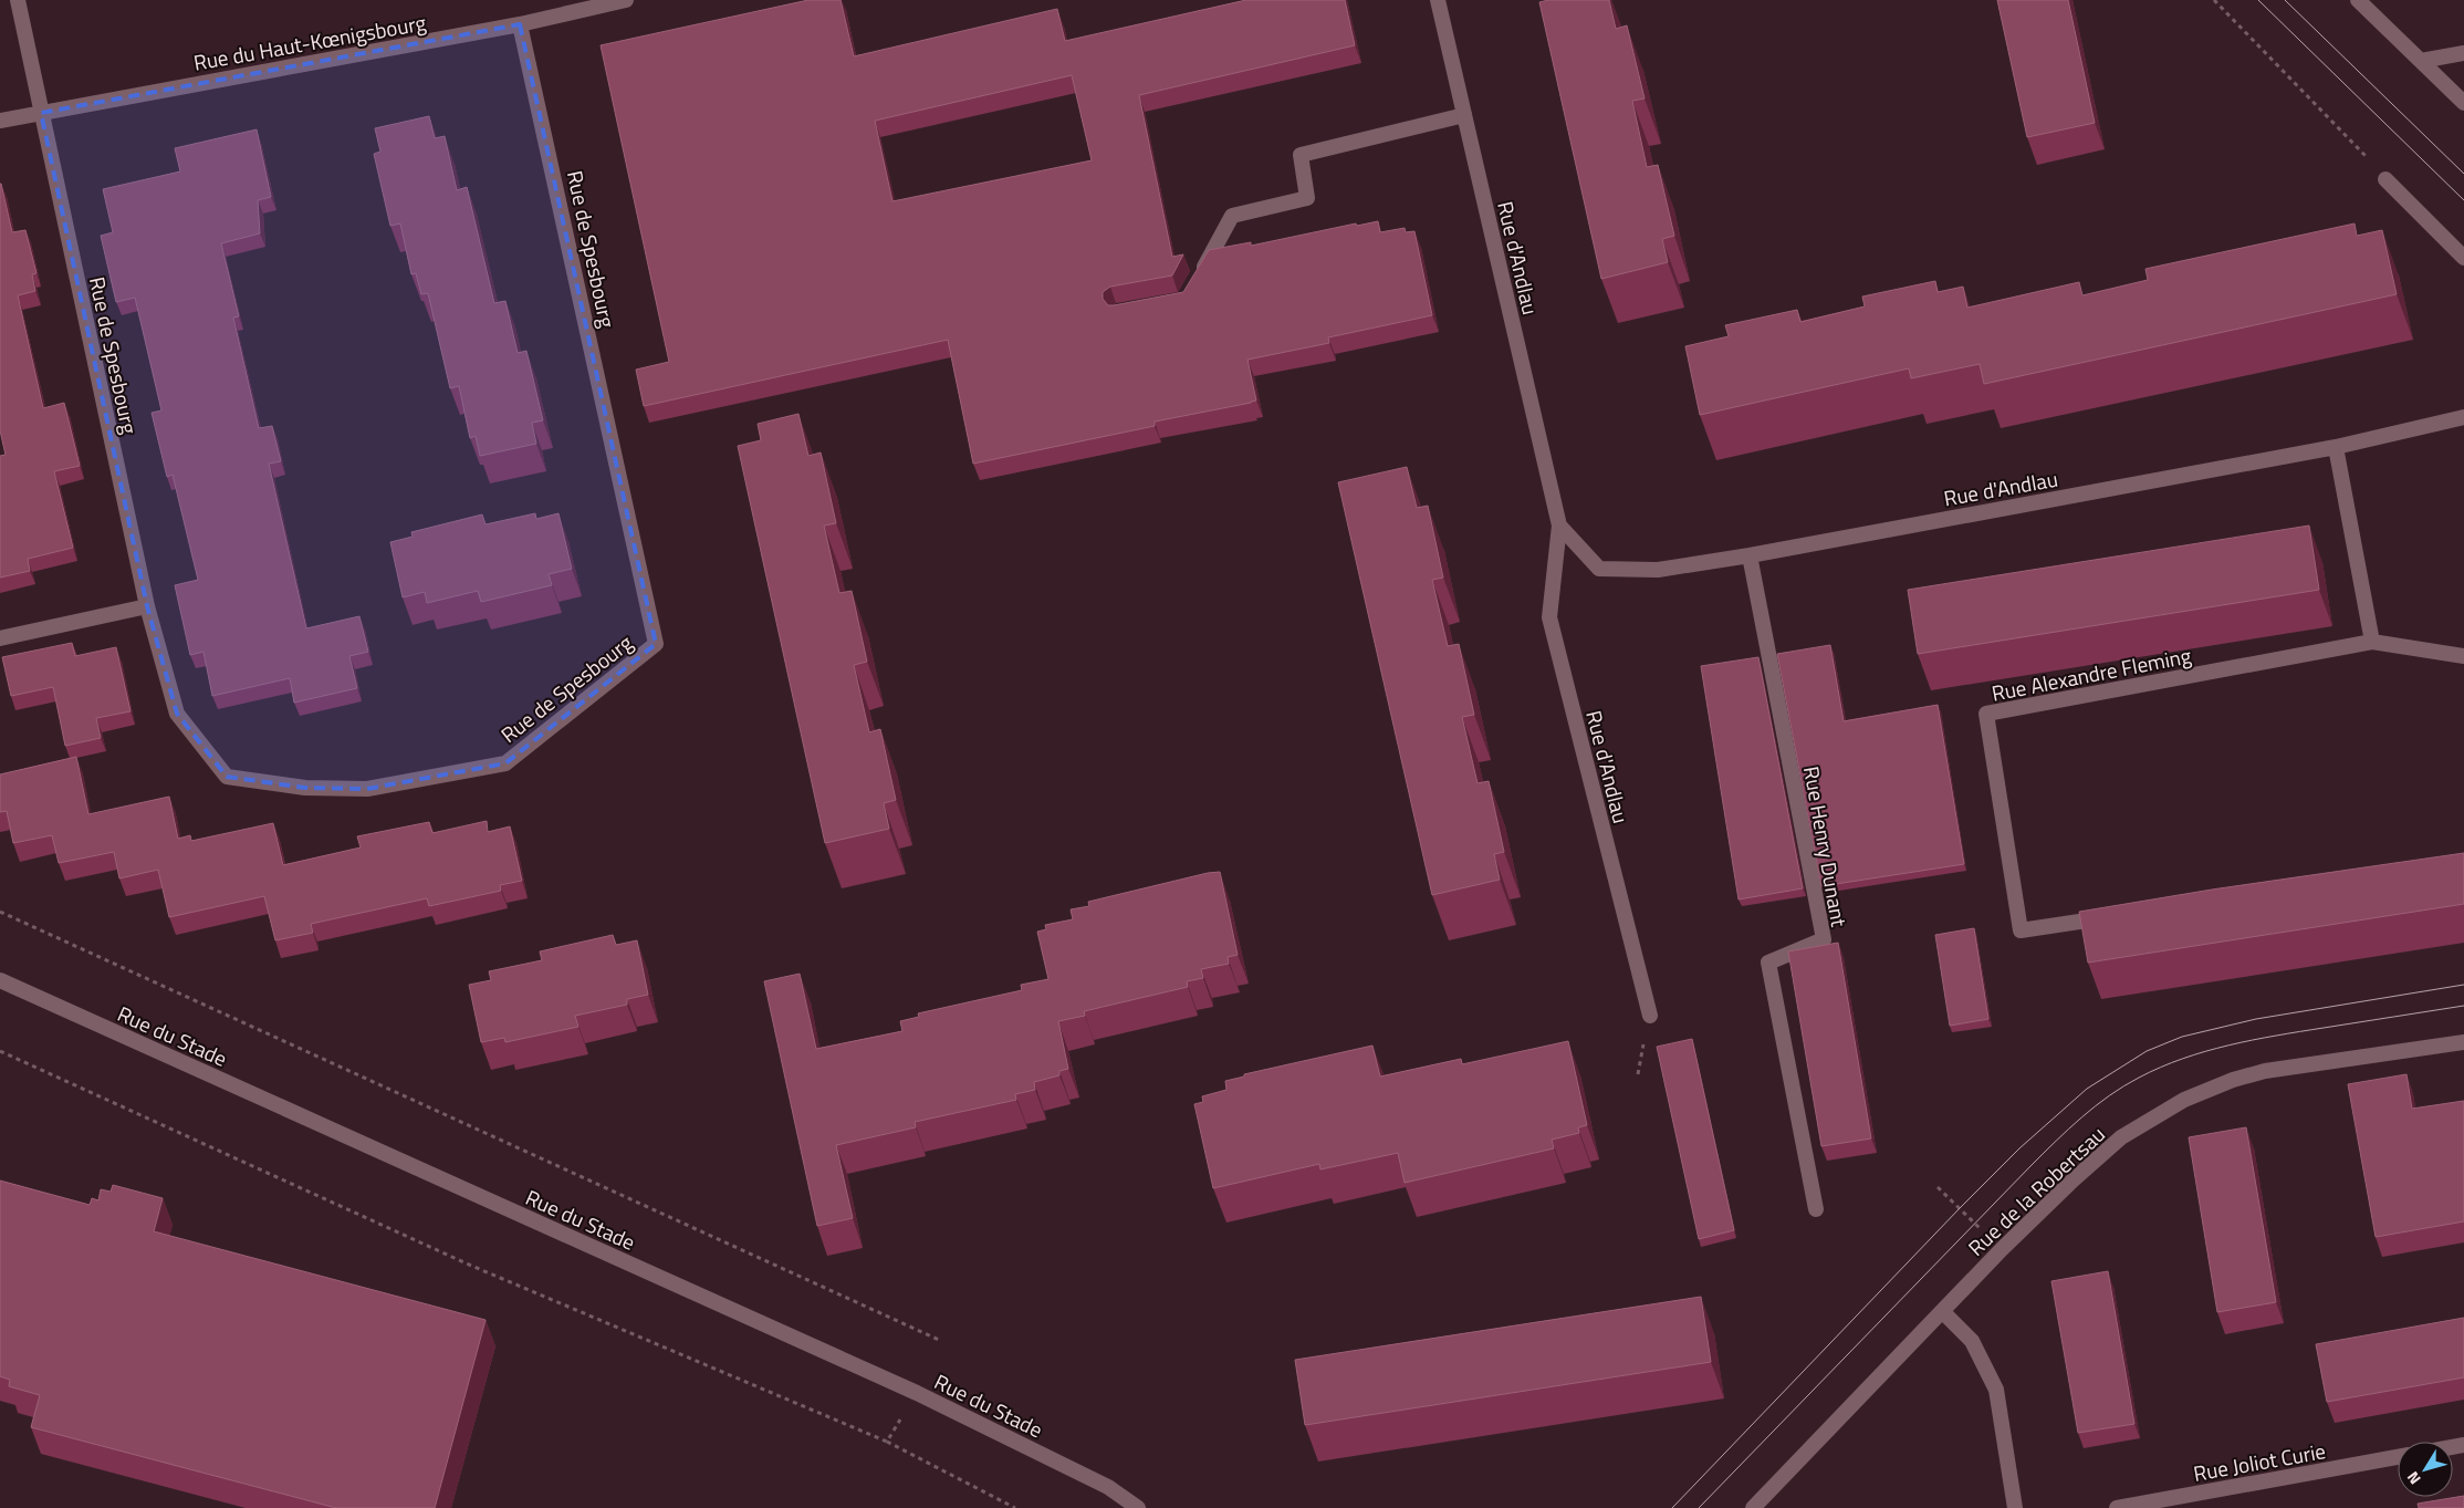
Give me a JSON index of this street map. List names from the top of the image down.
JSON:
{
  "streets": {
    "street": [
      "Rue du Haut-Kœnigsbourg",
      "Rue de Spesbourg",
      "Rue d'Andlau",
      "Rue Alexandre Fleming",
      "Rue Henry Dunant",
      "Rue du Stade",
      "Rue de la Robertsau",
      "Rue Joliot Curie"
    ]
  },
  "crossings": [
    ["Rue du Haut-Kœnigsbourg", "Rue de Spesbourg"],
    ["Rue d'Andlau", "Rue Henry Dunant"]
  ],
  "north": "bottom left"
}
